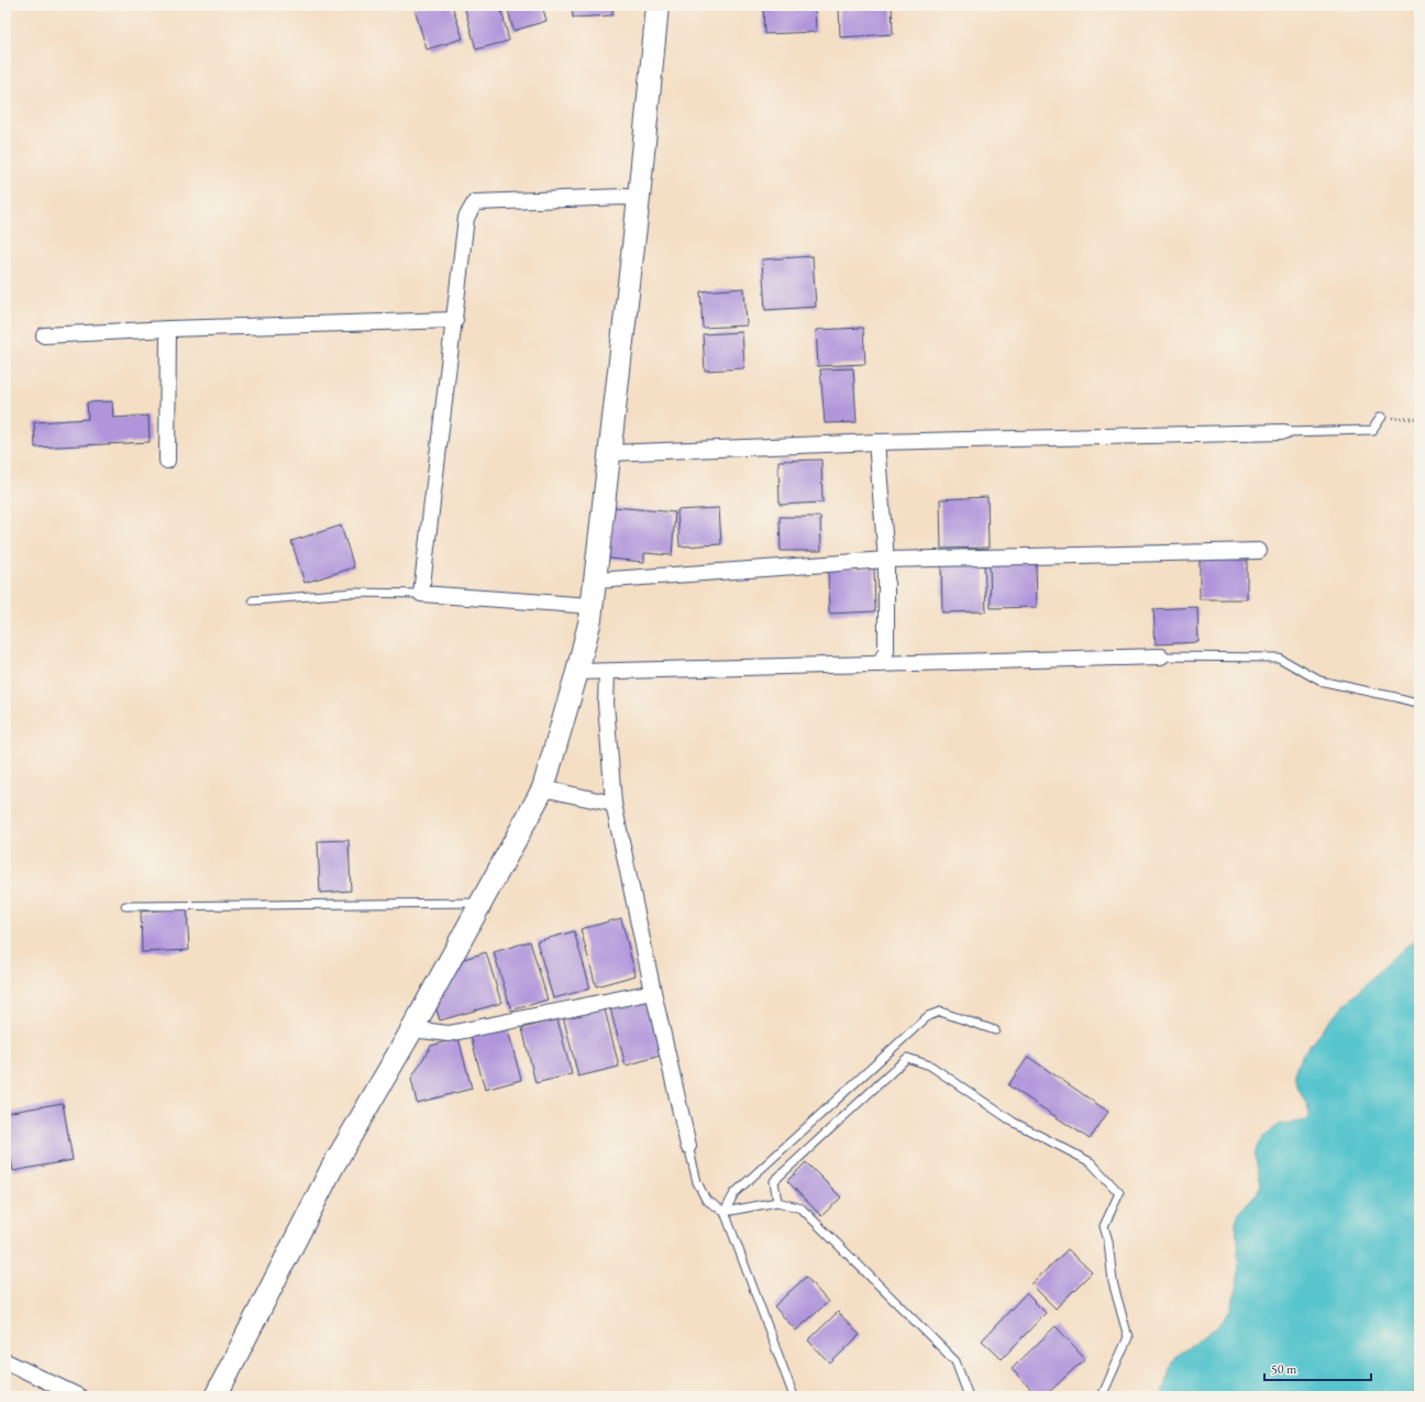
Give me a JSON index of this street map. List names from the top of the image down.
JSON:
{
  "scale_bar": "50 m"
}
